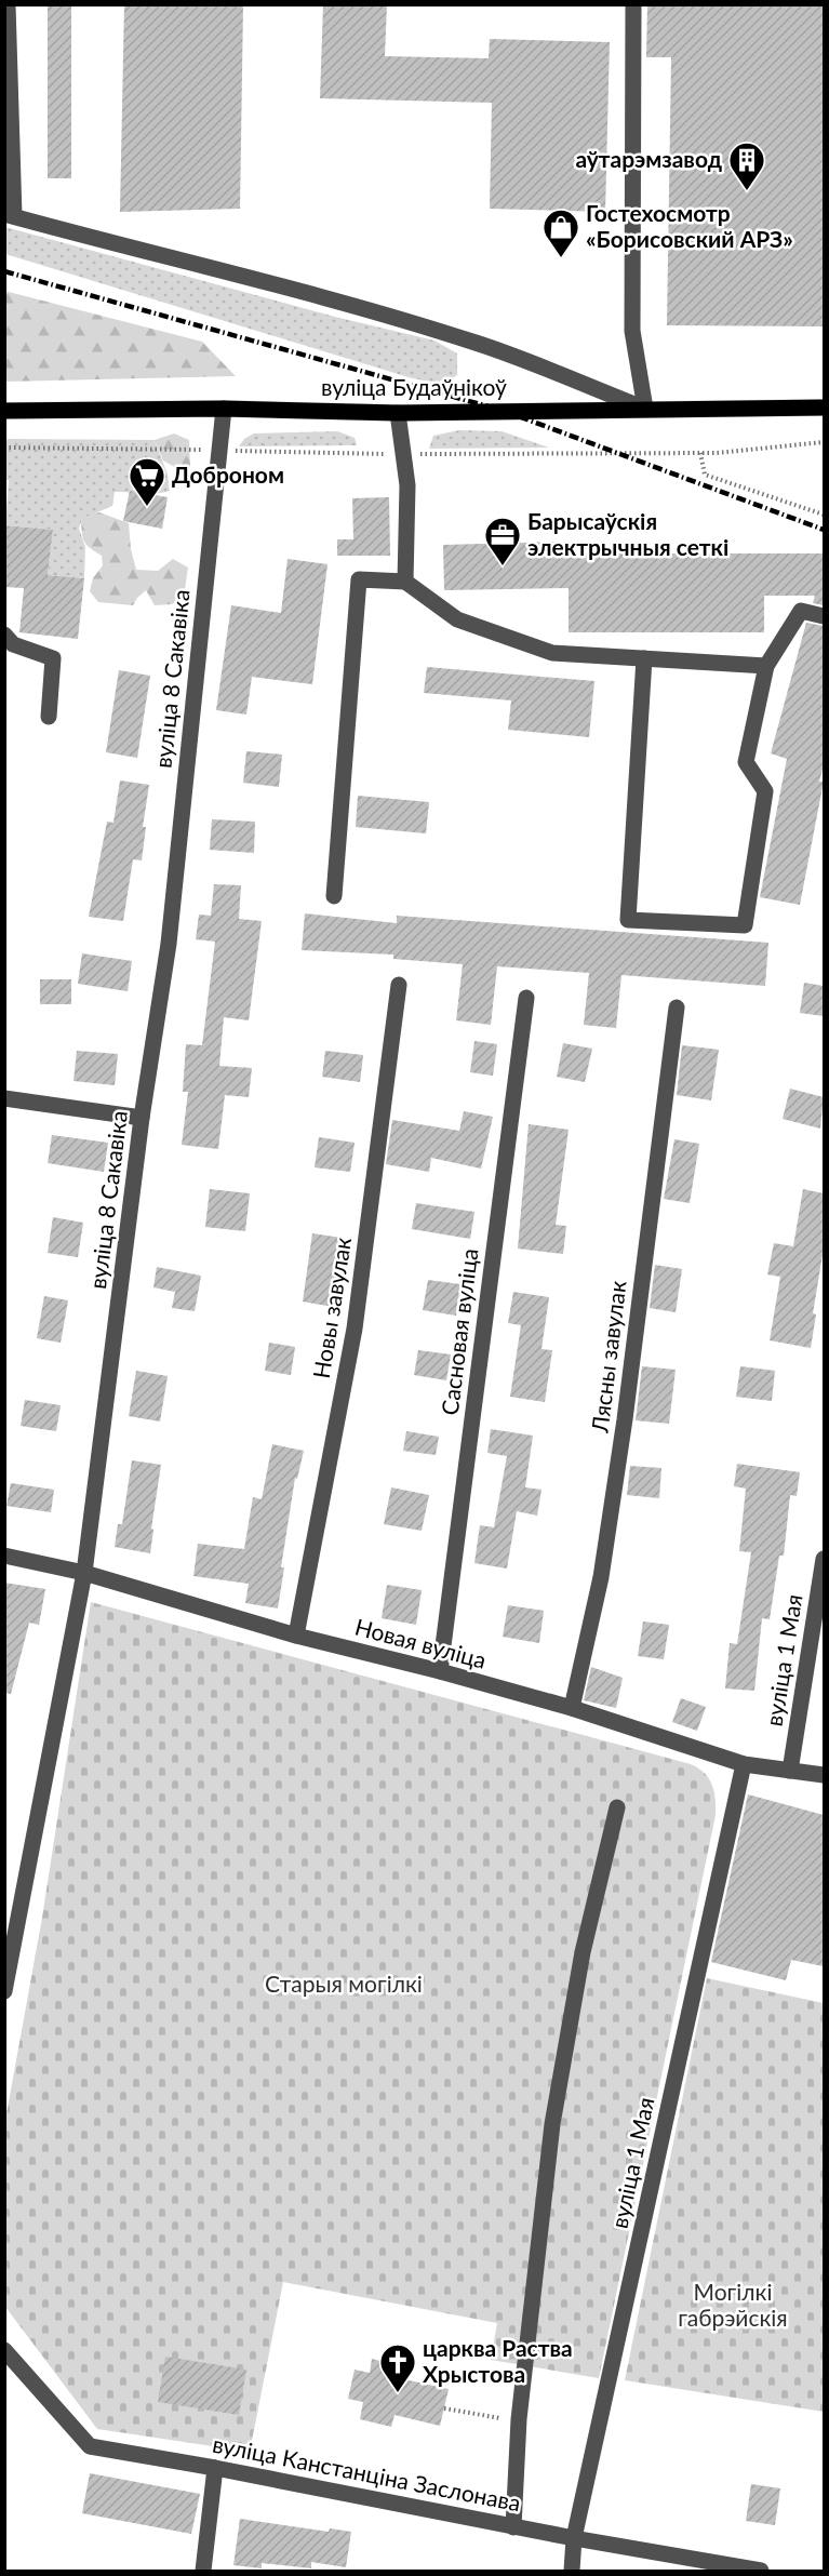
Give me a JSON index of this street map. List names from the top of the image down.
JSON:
{
  "streets": {
    "main road": ["вуліца Будаўнікоў"],
    "street": [
      "вуліца 8 Сакавіка",
      "Новы завулак",
      "Сасновая вуліца",
      "Лясны завулак",
      "Новая вуліца",
      "вуліца 1 Мая",
      "вуліца Канстанціна Заслонава"
    ]
  },
  "crossings": [
    ["вуліца Будаўнікоў", "вуліца 8 Сакавіка"],
    ["вуліца 8 Сакавіка", "Новая вуліца"],
    ["Новы завулак", "Новая вуліца"],
    ["Сасновая вуліца", "Новая вуліца"],
    ["Лясны завулак", "Новая вуліца"],
    ["Новая вуліца", "вуліца 1 Мая"],
    ["вуліца 1 Мая", "вуліца Канстанціна Заслонава"]
  ],
  "parks": ["Старыя могілкі", "Могілкі габрэйскія"],
  "places": {
    "building": ["аўтарэмзавод"],
    "shop": ["Гостехосмотр «Борисовский АРЗ»"],
    "supermarket": ["Доброном"],
    "office": ["Барысаўскія электрычныя сеткі"],
    "church": ["царква Раства Хрыстова"]
  }
}
